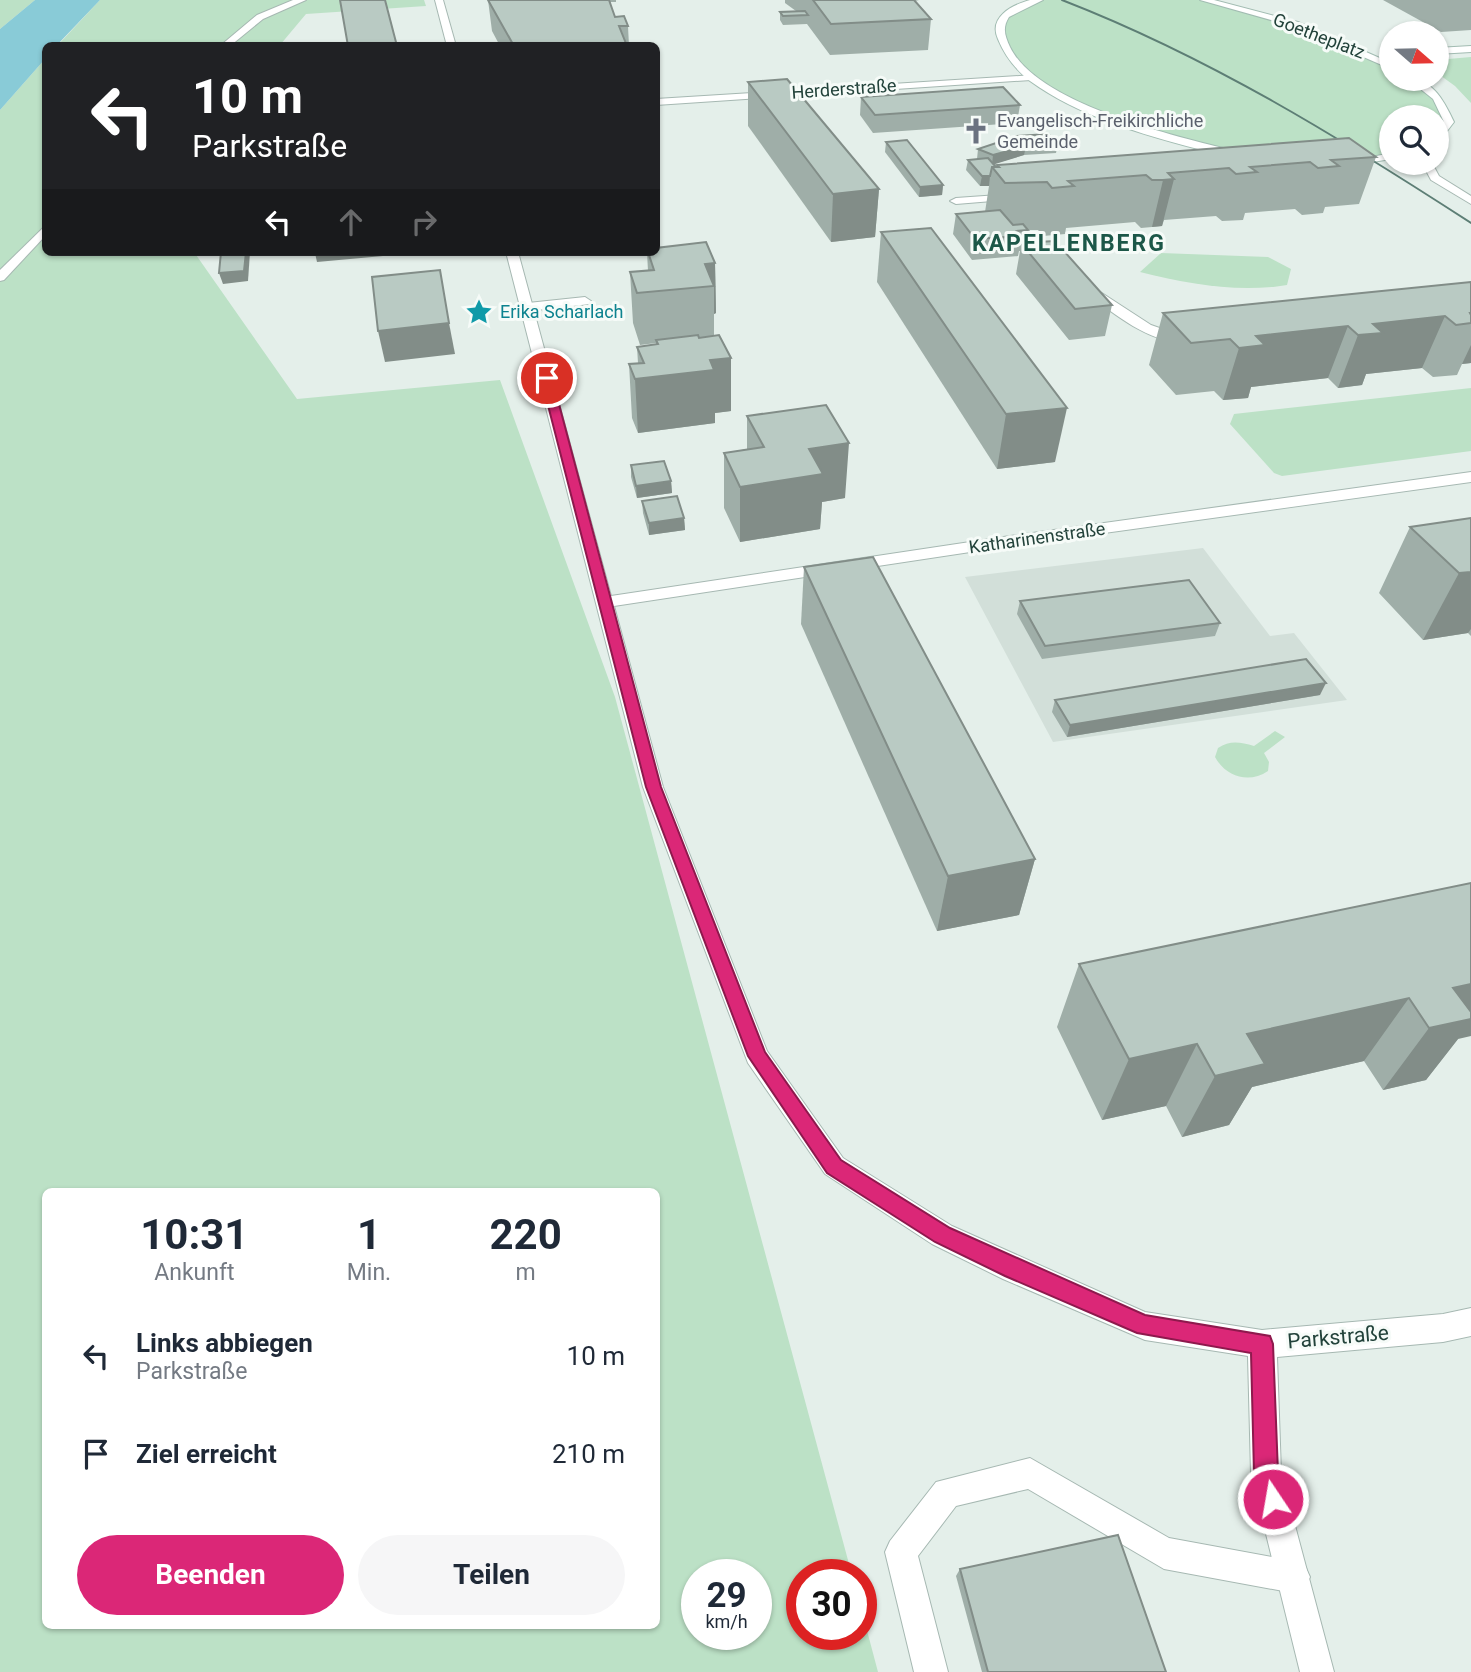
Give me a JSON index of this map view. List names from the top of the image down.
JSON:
{
  "streets": {
    "street": [
      "Goetheplatz",
      "Herderstraße",
      "Katharinenstraße",
      "Parkstraße"
    ]
  },
  "crossings": [
    ["Katharinenstraße", "Parkstraße"]
  ],
  "districts": ["KAPELLENBERG"],
  "places": {
    "church": ["Evangelisch-Freikirchliche Gemeinde"],
    "place": ["Erika Scharlach"]
  },
  "north": "right",
  "page": {
    "turn": ["10 m", "Parkstraße"],
    "eta": [
      "10:31",
      "Ankunft",
      "1",
      "Min.",
      "220",
      "m"
    ],
    "list": [
      {
        "name": "Links abbiegen",
        "note": "Parkstraße",
        "value": "10 m"
      },
      {
        "name": "Ziel erreicht",
        "value": "210 m"
      }
    ],
    "buttons": ["Beenden", "Teilen"],
    "speed": "29 km/h",
    "limit": "30"
  }
}
